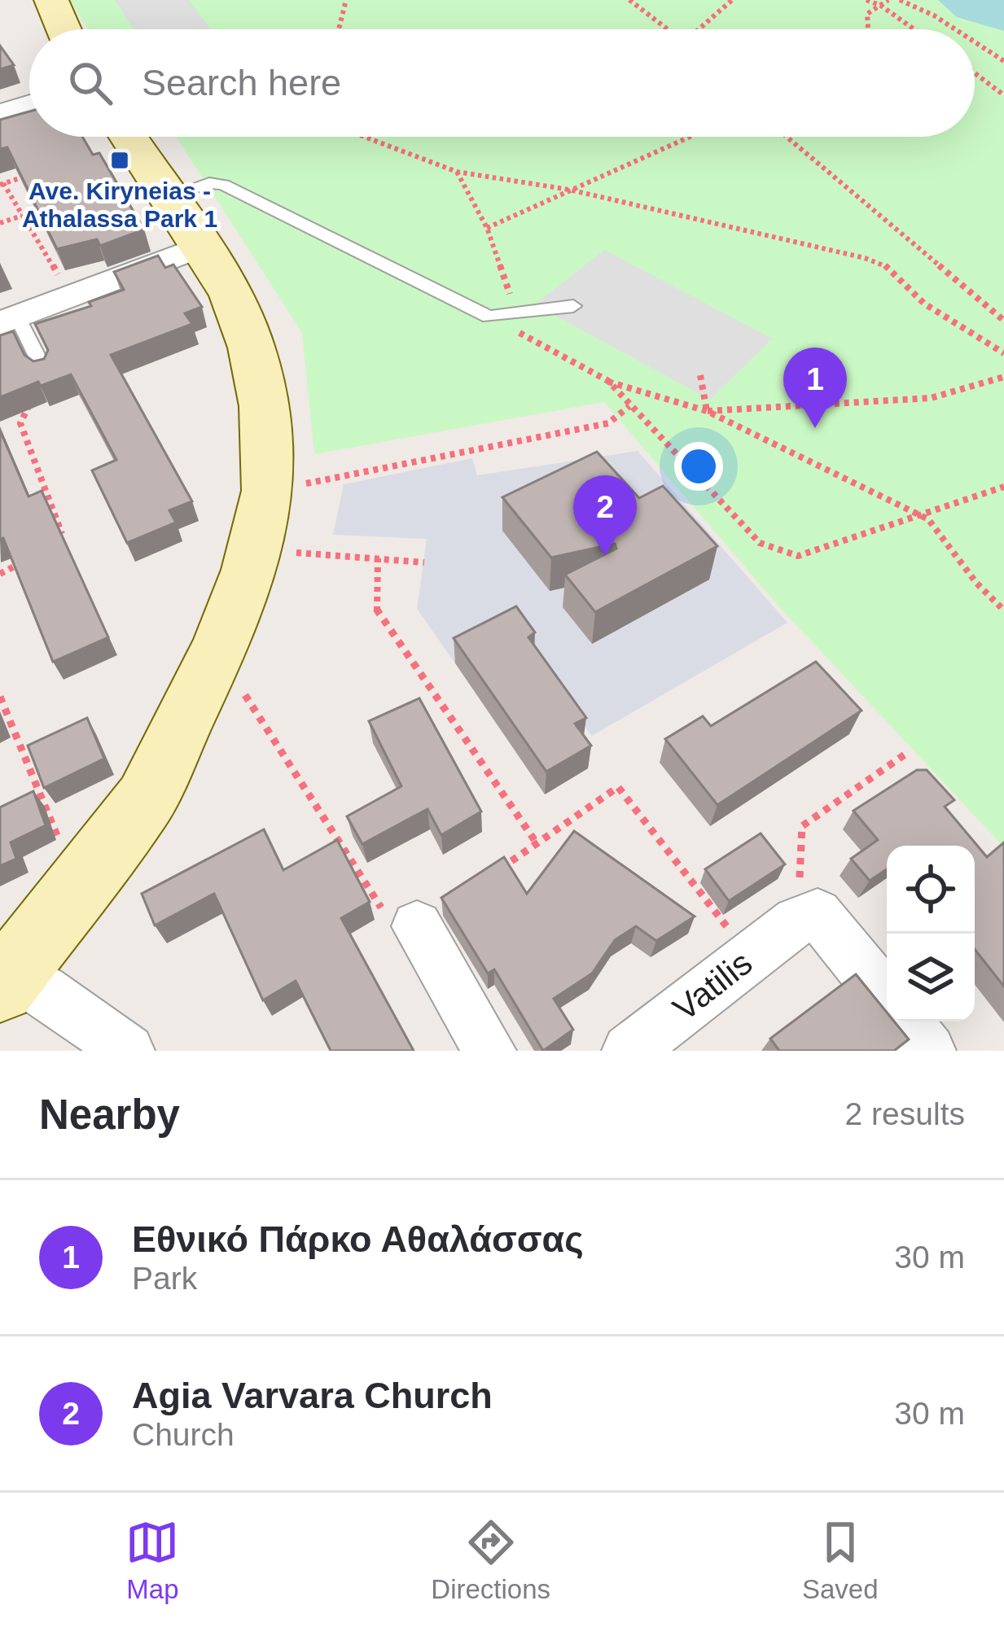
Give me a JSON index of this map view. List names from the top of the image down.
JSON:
{
  "streets": {
    "street": ["Vatilis"]
  },
  "places": {
    "transit": ["Ave. Kiryneias - Athalassa Park 1"]
  },
  "page": {
    "search": "Search here",
    "pins": ["1", "2"],
    "heading": ["Nearby", "2 results"],
    "list": [
      {
        "mark": "1",
        "name": "Εθνικό Πάρκο Αθαλάσσας",
        "note": "Park",
        "value": "30 m"
      },
      {
        "mark": "2",
        "name": "Agia Varvara Church",
        "note": "Church",
        "value": "30 m"
      }
    ],
    "nav": ["Map", "Directions", "Saved"]
  }
}
